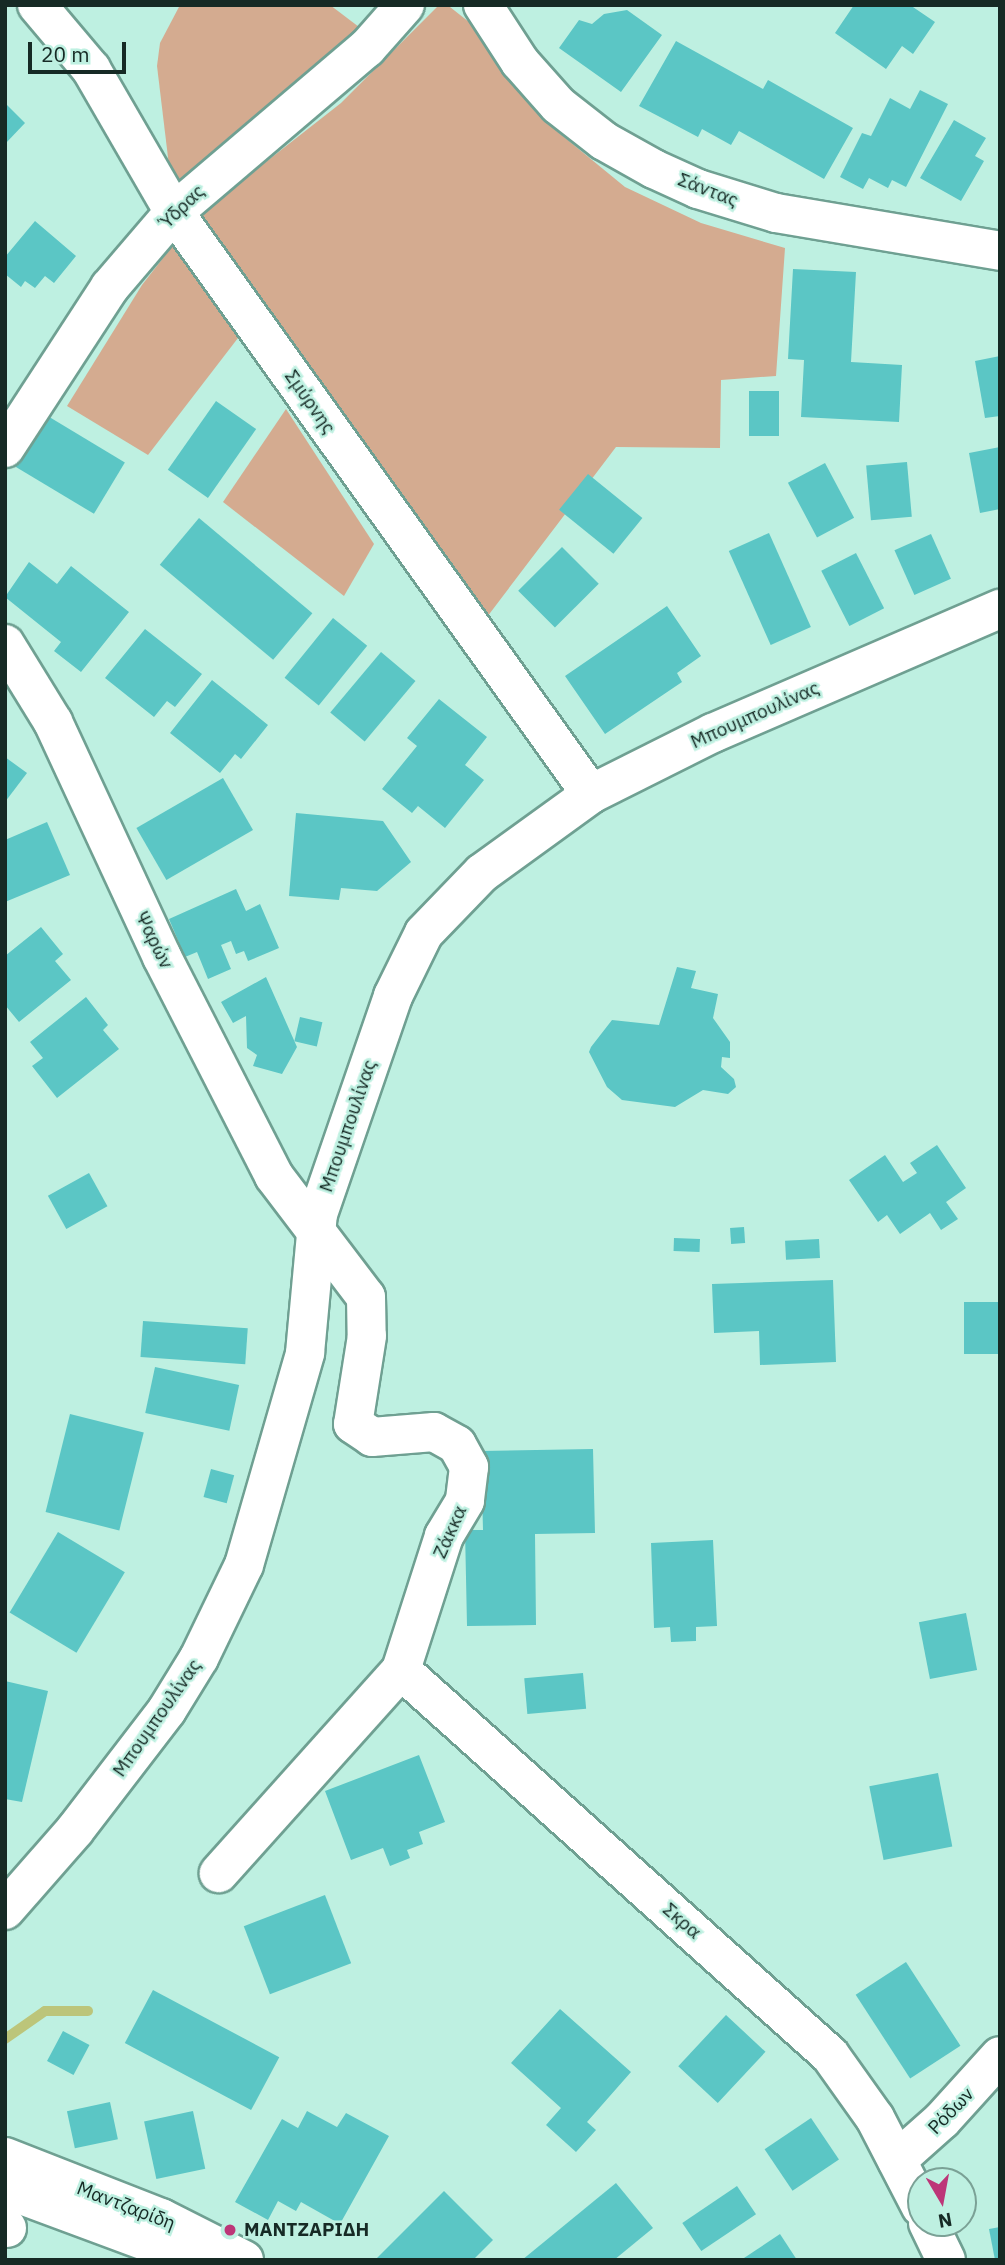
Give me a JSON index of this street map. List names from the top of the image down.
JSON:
{
  "streets": {
    "street": [
      "Σάντας",
      "Ύδρας",
      "Σμύρνης",
      "Μπουμπουλίνας",
      "Ψαρών",
      "Ζάκκα",
      "Σκρα",
      "Ρόδων",
      "Μαντζαρίδη"
    ]
  },
  "crossings": [
    ["Ύδρας", "Σμύρνης"],
    ["Σμύρνης", "Μπουμπουλίνας"],
    ["Μπουμπουλίνας", "Ψαρών"],
    ["Μπουμπουλίνας", "Ζάκκα"],
    ["Ψαρών", "Ζάκκα"],
    ["Ζάκκα", "Σκρα"],
    ["Σκρα", "Ρόδων"]
  ],
  "places": ["ΜΑΝΤΖΑΡΙΔΗ"],
  "scale_bar": "20 m",
  "north": "bottom"
}
